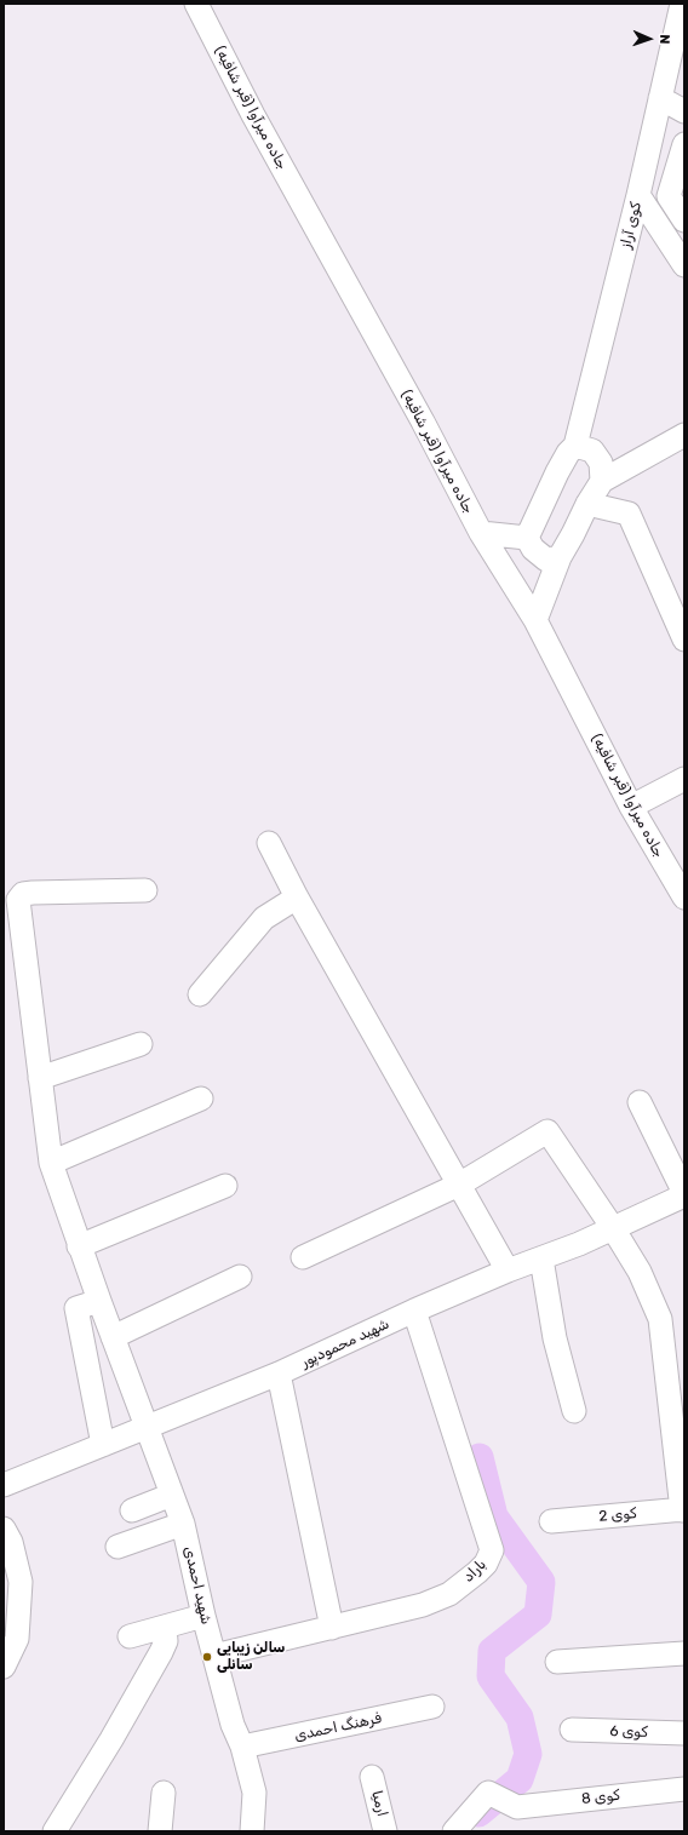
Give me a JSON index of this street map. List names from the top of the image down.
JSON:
{
  "streets": {
    "street": [
      "جاده میرآوا (قبر شافیه)",
      "کوی آراز",
      "شهید محمودپور",
      "کوی 2",
      "باراد",
      "شهید احمدی",
      "فرهنگ احمدی",
      "کوی 6",
      "کوی 8",
      "ارمیا"
    ]
  },
  "crossings": [
    ["شهید محمودپور", "باراد"],
    ["شهید محمودپور", "شهید احمدی"],
    ["باراد", "شهید احمدی"],
    ["شهید احمدی", "فرهنگ احمدی"]
  ],
  "places": ["سالن زیبایی سانلی"],
  "north": "right"
}
